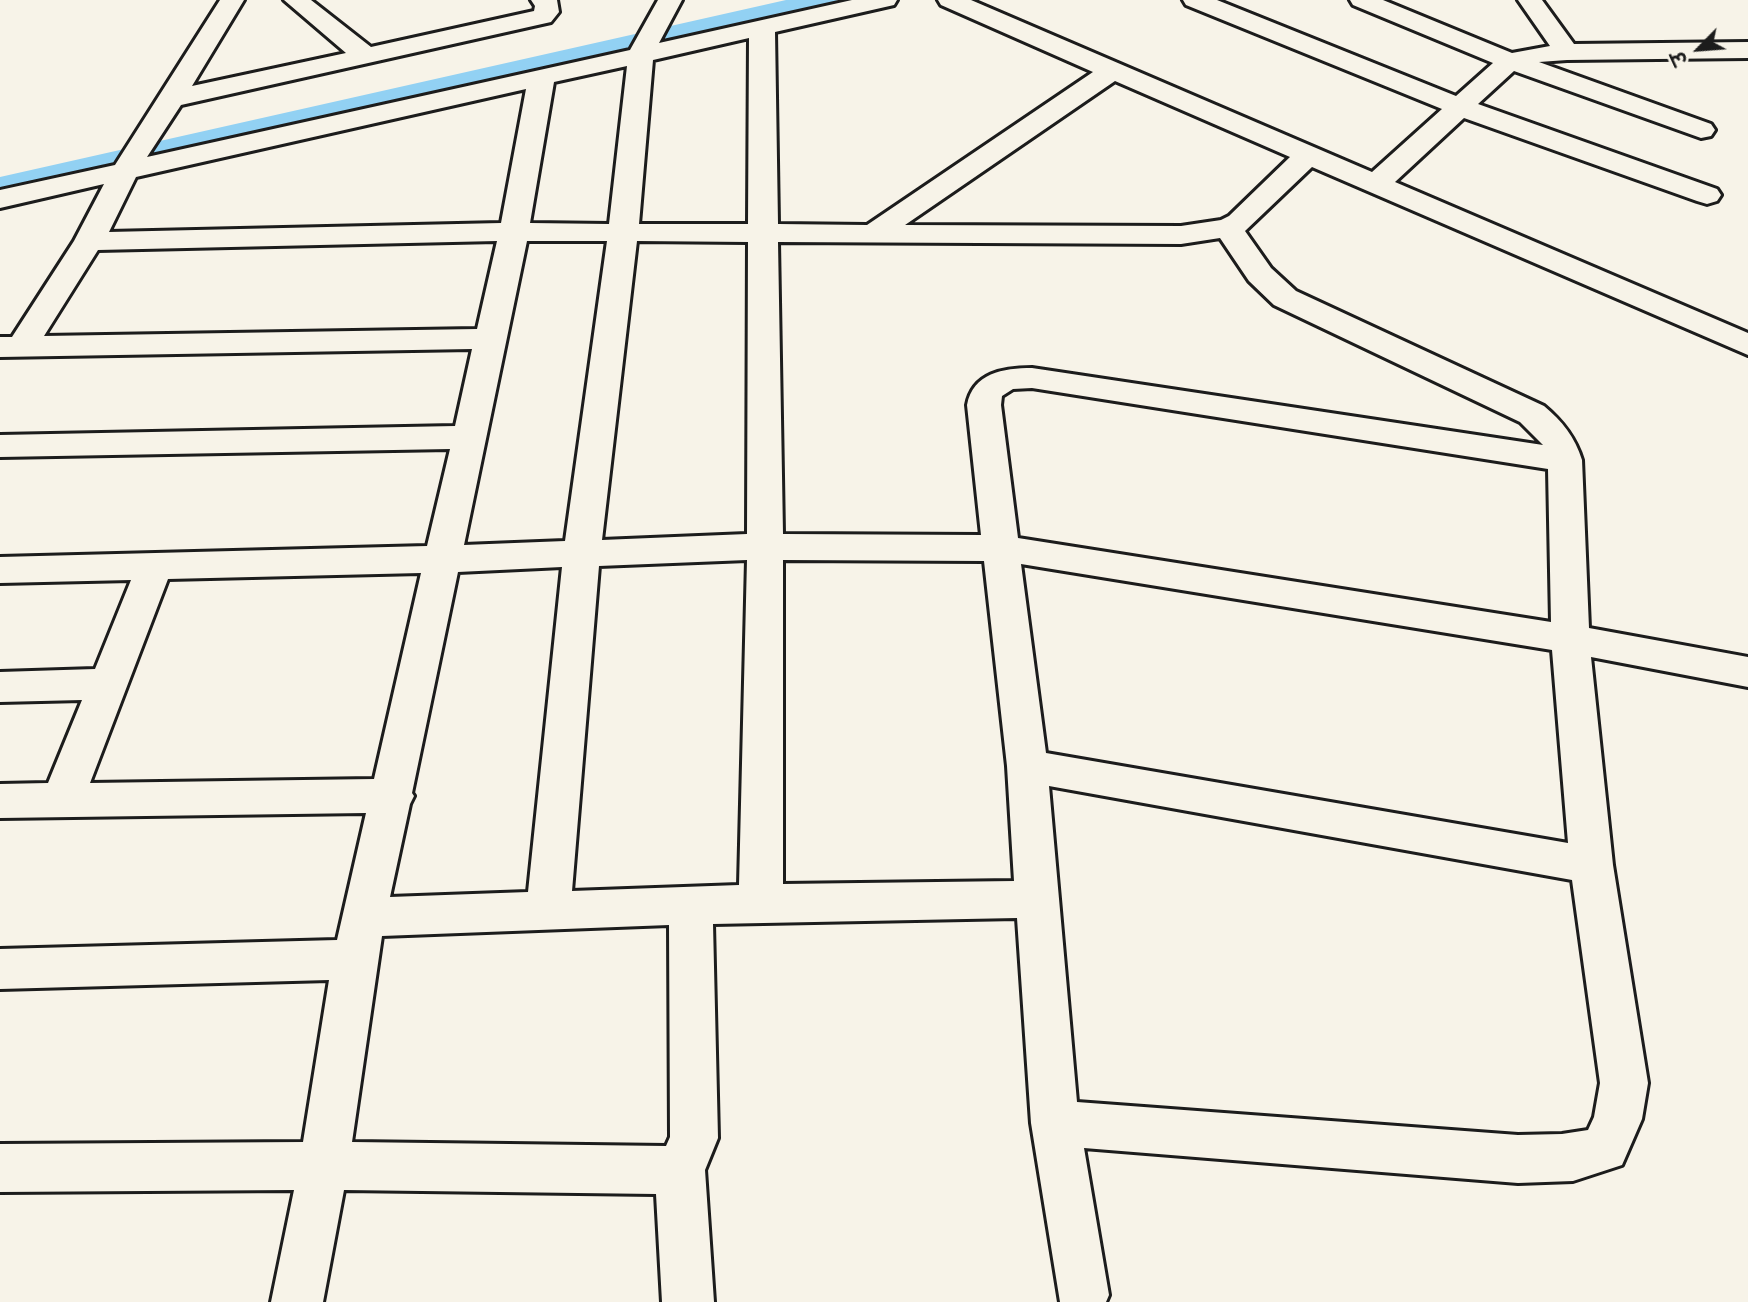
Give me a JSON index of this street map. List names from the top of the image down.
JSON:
{
  "north": "bottom left"
}
